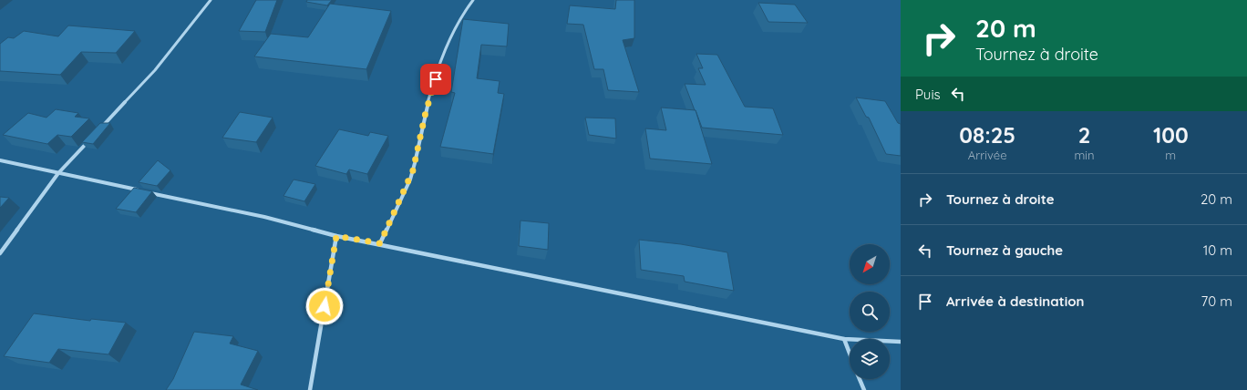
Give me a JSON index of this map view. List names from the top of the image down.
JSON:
{
  "north": "bottom left",
  "page": {
    "turn": ["20 m", "Tournez à droite"],
    "then": "Puis",
    "eta": [
      "08:25",
      "Arrivée",
      "2",
      "min",
      "100",
      "m"
    ],
    "list": [
      {
        "name": "Tournez à droite",
        "value": "20 m"
      },
      {
        "name": "Tournez à gauche",
        "value": "10 m"
      },
      {
        "name": "Arrivée à destination",
        "value": "70 m"
      }
    ]
  }
}
